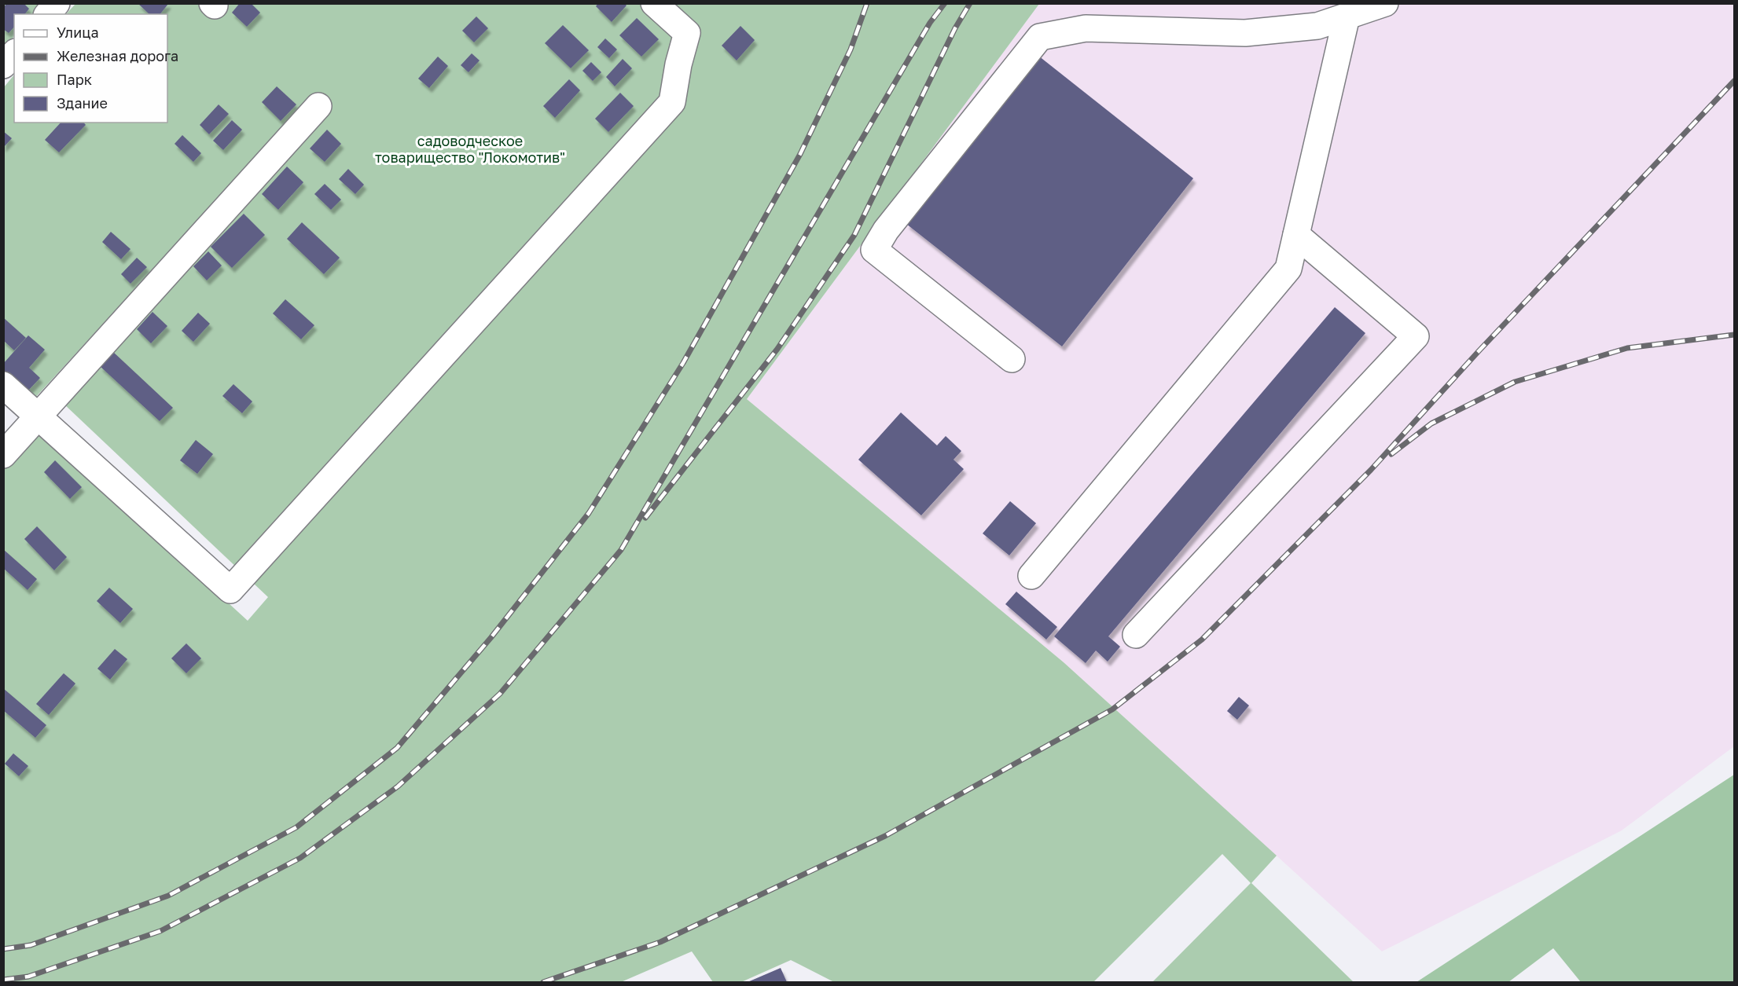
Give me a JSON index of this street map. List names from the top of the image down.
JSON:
{
  "parks": ["садоводческое товарищество \"Локомотив\""],
  "legend": [
    "Улица",
    "Железная дорога",
    "Парк",
    "Здание"
  ]
}
